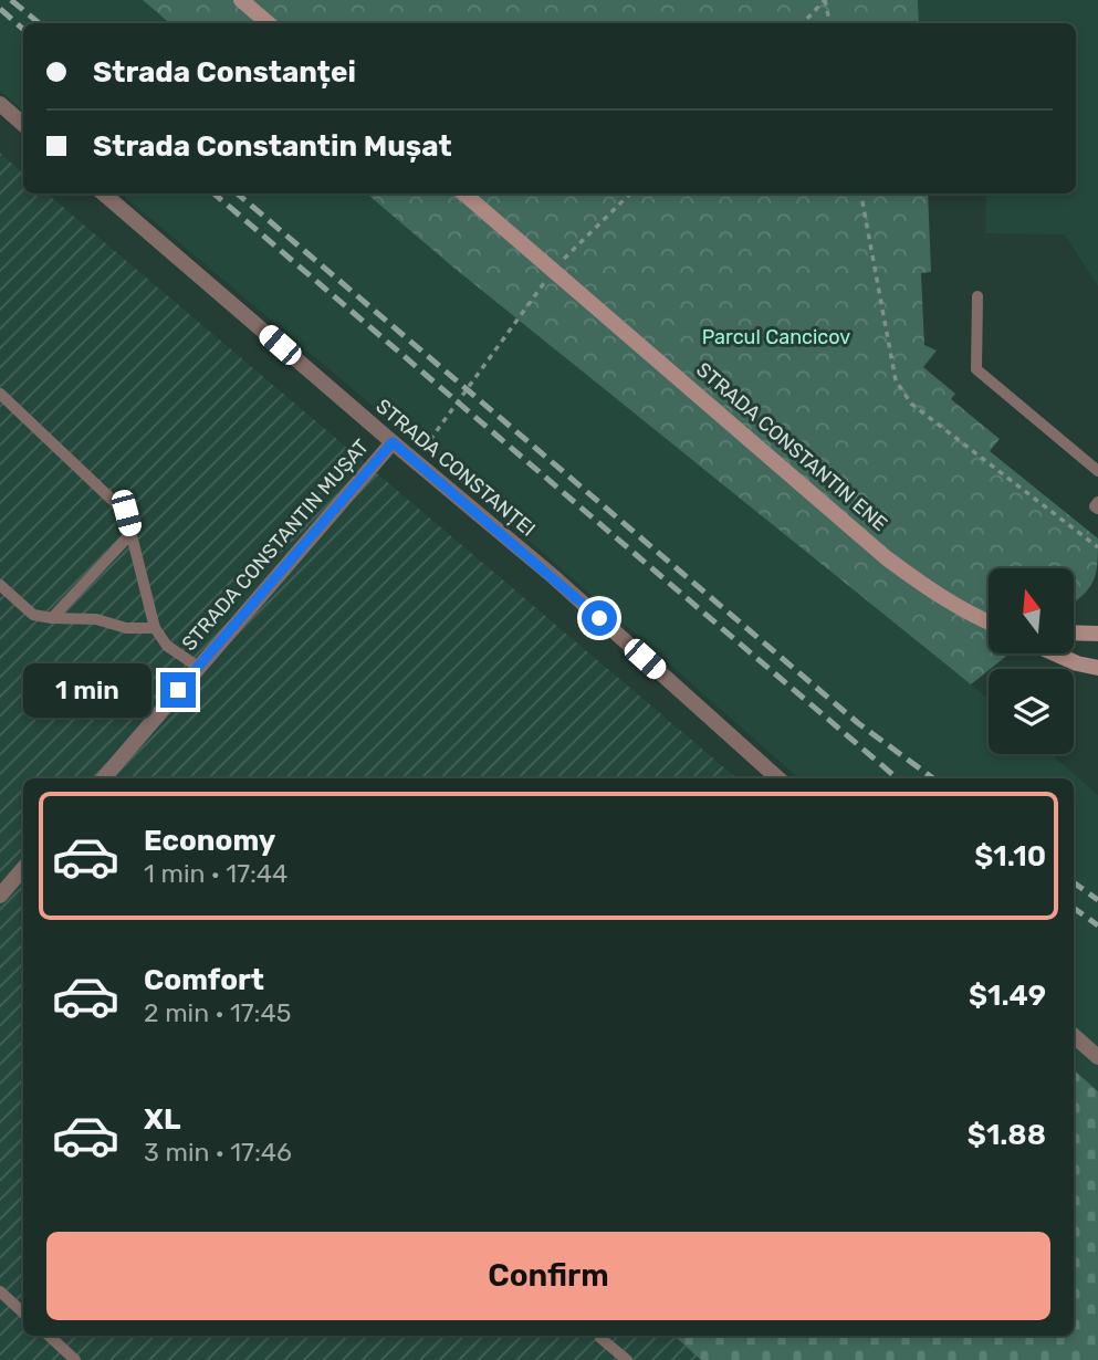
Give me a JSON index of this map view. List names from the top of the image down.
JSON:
{
  "streets": {
    "main road": ["STRADA CONSTANTIN ENE"],
    "street": ["STRADA CONSTANȚEI", "STRADA CONSTANTIN MUȘAT"]
  },
  "crossings": [
    ["STRADA CONSTANȚEI", "STRADA CONSTANTIN MUȘAT"]
  ],
  "parks": ["Parcul Cancicov"],
  "north": "top",
  "page": {
    "banner": ["Strada Constanței", "Strada Constantin Mușat"],
    "bubble": "1 min",
    "list": [
      {
        "name": "Economy",
        "note": "1 min · 17:44",
        "value": "$1.10"
      },
      {
        "name": "Comfort",
        "note": "2 min · 17:45",
        "value": "$1.49"
      },
      {
        "name": "XL",
        "note": "3 min · 17:46",
        "value": "$1.88"
      }
    ],
    "buttons": "Confirm"
  }
}
